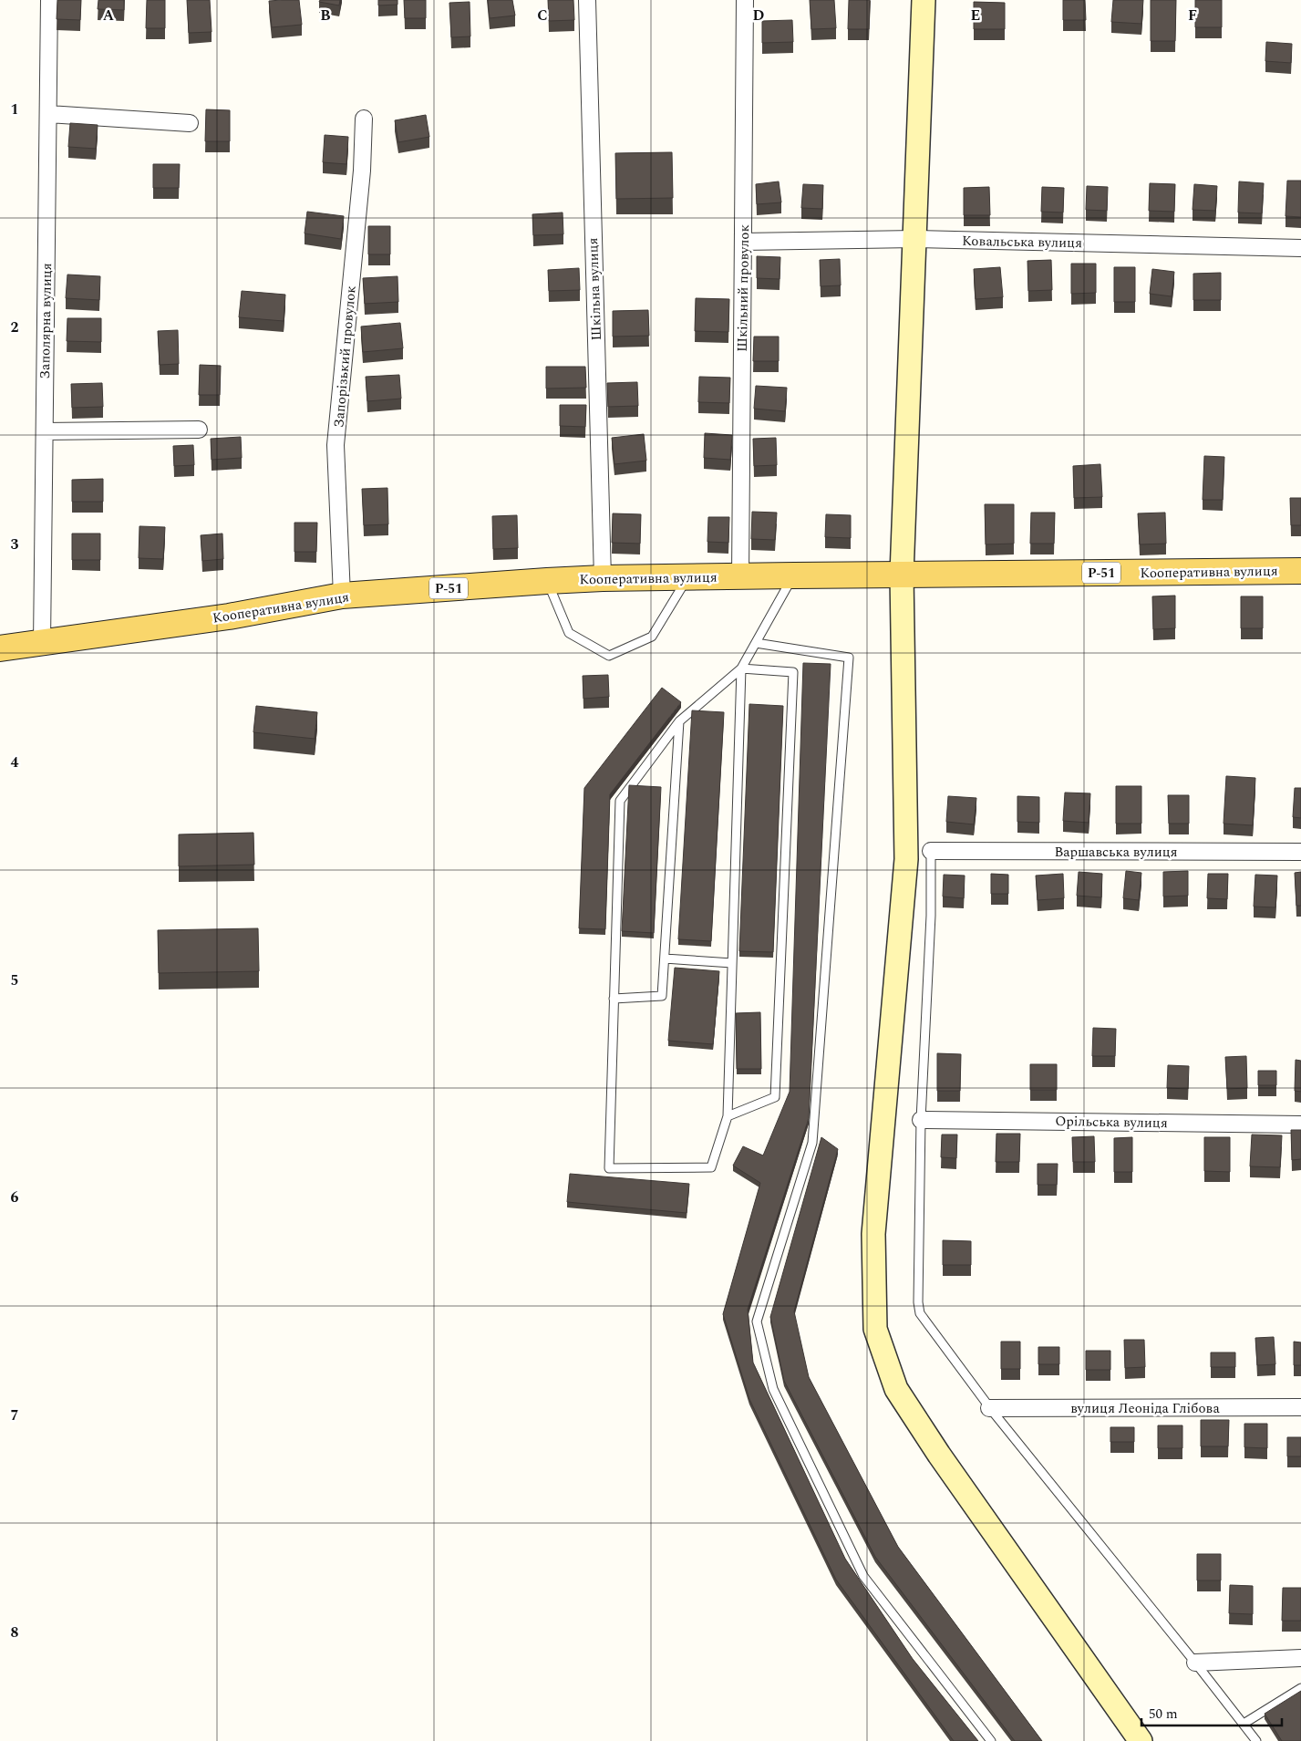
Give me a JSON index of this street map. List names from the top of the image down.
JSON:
{
  "streets": {
    "main road": ["Кооперативна вулиця", "Р-51"],
    "street": [
      "Ковальська вулиця",
      "Шкільний провулок",
      "Шкільна вулиця",
      "Заполярна вулиця",
      "Запорізький провулок",
      "Варшавська вулиця",
      "Орільська вулиця",
      "вулиця Леоніда Глібова"
    ]
  },
  "crossings": [
    ["Ковальська вулиця", "Шкільний провулок"],
    ["Шкільний провулок", "Кооперативна вулиця"],
    ["Шкільна вулиця", "Кооперативна вулиця"],
    ["Заполярна вулиця", "Кооперативна вулиця"],
    ["Запорізький провулок", "Кооперативна вулиця"]
  ],
  "scale_bar": "50 m",
  "grid": {
    "columns": [
      "A",
      "B",
      "C",
      "D",
      "E",
      "F"
    ],
    "rows": [
      "1",
      "2",
      "3",
      "4",
      "5",
      "6",
      "7",
      "8"
    ]
  }
}
